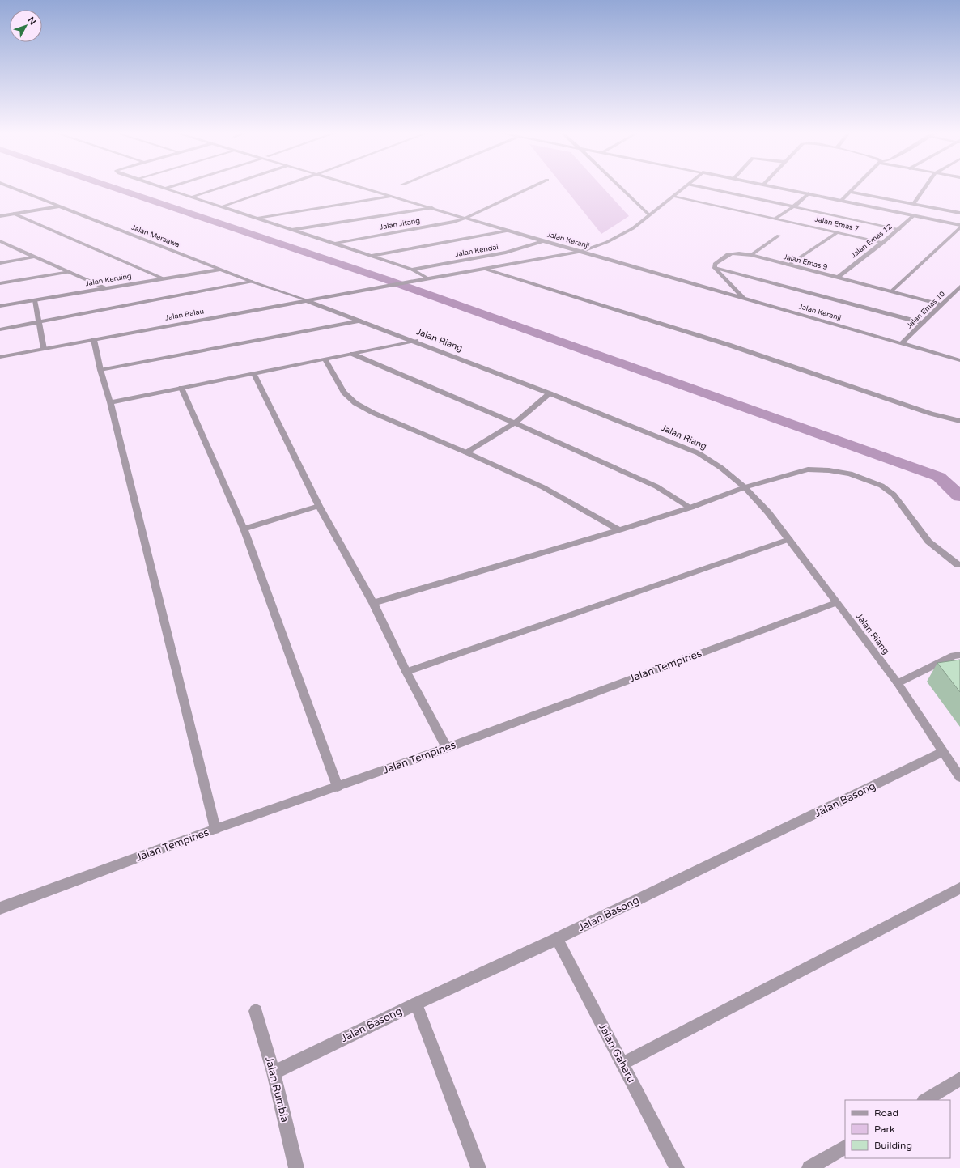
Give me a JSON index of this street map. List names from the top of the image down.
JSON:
{
  "streets": {
    "street": [
      "Jalan Jitang",
      "Jalan Emas 7",
      "Jalan Mersawa",
      "Jalan Keranji",
      "Jalan Emas 12",
      "Jalan Kendai",
      "Jalan Emas 9",
      "Jalan Keruing",
      "Jalan Emas 10",
      "Jalan Balau",
      "Jalan Riang",
      "Jalan Tempines",
      "Jalan Basong",
      "Jalan Gaharu",
      "Jalan Rumbia"
    ]
  },
  "crossings": [
    ["Jalan Jitang", "Jalan Keranji"],
    ["Jalan Emas 7", "Jalan Emas 12"],
    ["Jalan Mersawa", "Jalan Keruing"],
    ["Jalan Mersawa", "Jalan Balau"],
    ["Jalan Mersawa", "Jalan Riang"],
    ["Jalan Keranji", "Jalan Kendai"],
    ["Jalan Keranji", "Jalan Emas 10"],
    ["Jalan Keranji", "Jalan Balau"],
    ["Jalan Emas 12", "Jalan Emas 9"],
    ["Jalan Emas 9", "Jalan Emas 10"],
    ["Jalan Balau", "Jalan Riang"],
    ["Jalan Riang", "Jalan Tempines"],
    ["Jalan Riang", "Jalan Basong"],
    ["Jalan Basong", "Jalan Gaharu"],
    ["Jalan Basong", "Jalan Rumbia"]
  ],
  "legend": ["Road", "Park", "Building"],
  "north": "top right"
}
